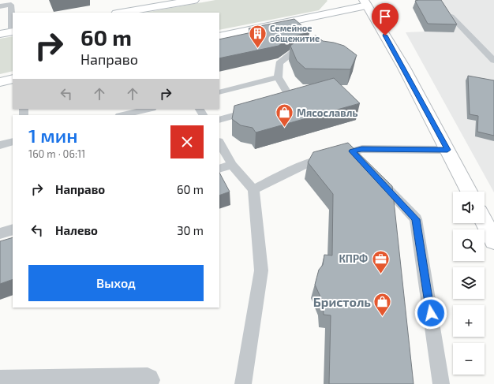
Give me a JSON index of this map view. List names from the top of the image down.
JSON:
{
  "places": {
    "building": ["Семейное общежитие"],
    "shop": ["Мясославль", "Бристоль"],
    "office": ["КПРФ"]
  },
  "page": {
    "turn": ["60 m", "Направо"],
    "heading": ["1 мин", "160 m · 06:11"],
    "list": [
      {
        "name": "Направо",
        "value": "60 m"
      },
      {
        "name": "Налево",
        "value": "30 m"
      }
    ],
    "map_buttons": ["+", "−"],
    "buttons": "Выход"
  }
}
